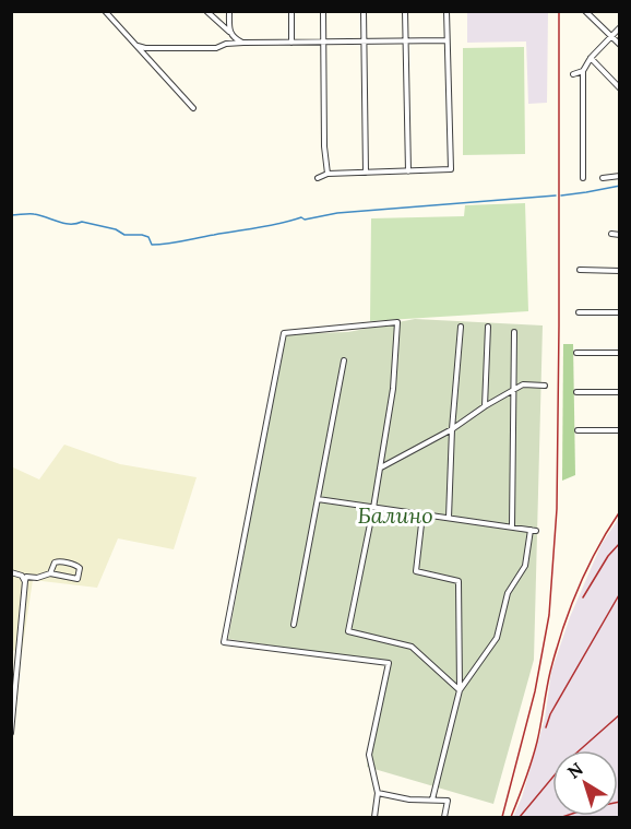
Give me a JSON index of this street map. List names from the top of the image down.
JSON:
{
  "parks": ["Балино"],
  "north": "top left"
}
